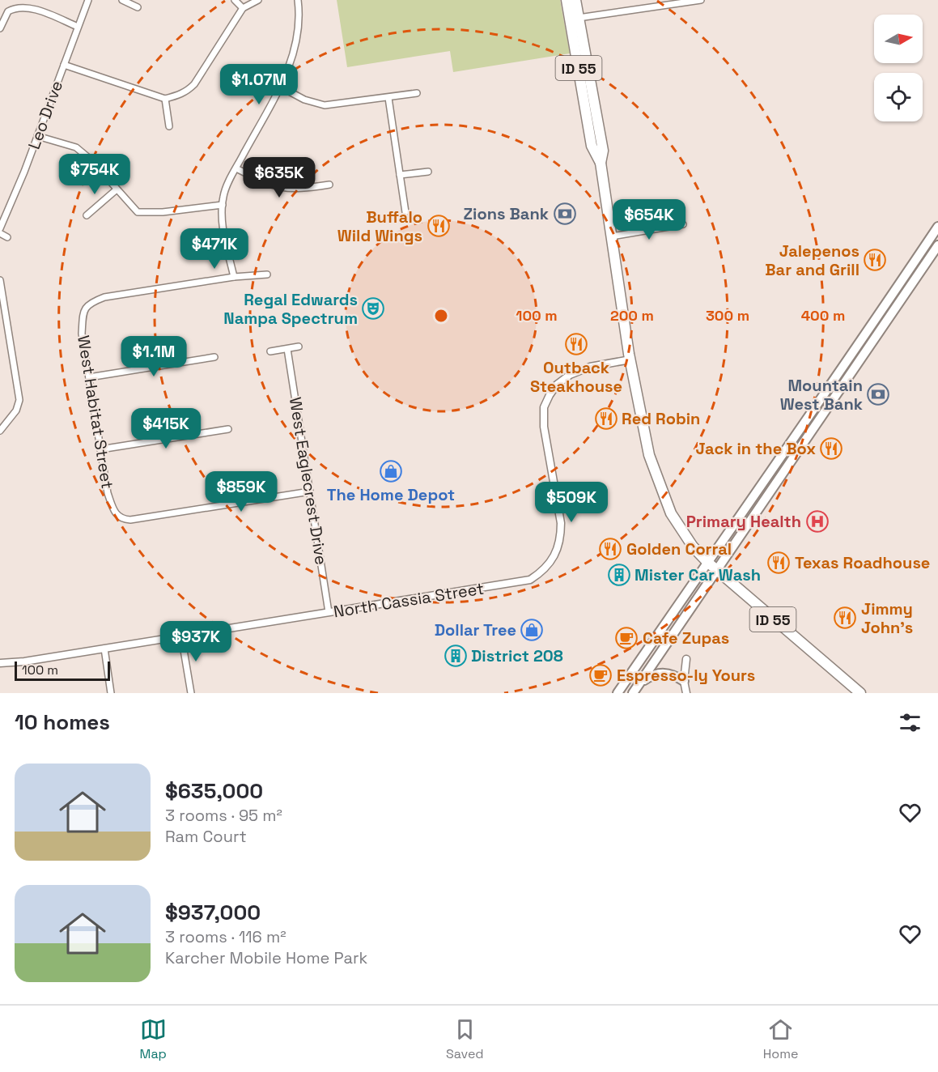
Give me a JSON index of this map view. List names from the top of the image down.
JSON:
{
  "streets": {
    "highway": ["ID 55"],
    "street": [
      "Leo Drive",
      "West Habitat Street",
      "West Eaglecrest Drive",
      "North Cassia Street"
    ]
  },
  "crossings": [
    ["ID 55", "North Cassia Street"],
    ["West Habitat Street", "West Eaglecrest Drive"],
    ["West Eaglecrest Drive", "North Cassia Street"]
  ],
  "places": {
    "bank": ["Zions Bank", "Mountain West Bank"],
    "restaurant": [
      "Buffalo Wild Wings",
      "Jalepenos Bar and Grill",
      "Outback Steakhouse",
      "Red Robin",
      "Jack in the Box",
      "Golden Corral",
      "Texas Roadhouse",
      "Jimmy John's"
    ],
    "theatre": ["Regal Edwards Nampa Spectrum"],
    "shop": ["The Home Depot", "Dollar Tree"],
    "hospital": ["Primary Health"],
    "building": ["Mister Car Wash", "District 208"],
    "cafe": ["Cafe Zupas", "Espresso-ly Yours"]
  },
  "scale_bar": "100 m",
  "north": "right",
  "page": {
    "price": [
      "$1.07M",
      "$754K",
      "$635K",
      "$654K",
      "$471K",
      "$1.1M",
      "$415K",
      "$859K",
      "$509K",
      "$937K"
    ],
    "scale": "100 m",
    "heading": "10 homes",
    "list": [
      {
        "name": "$635,000",
        "note": "3 rooms · 95 m² · Ram Court"
      },
      {
        "name": "$937,000",
        "note": "3 rooms · 116 m² · Karcher Mobile Home Park"
      }
    ],
    "tabs": ["Map", "Saved", "Home"]
  },
  "rings": [
    "100 m",
    "200 m",
    "300 m",
    "400 m"
  ]
}
